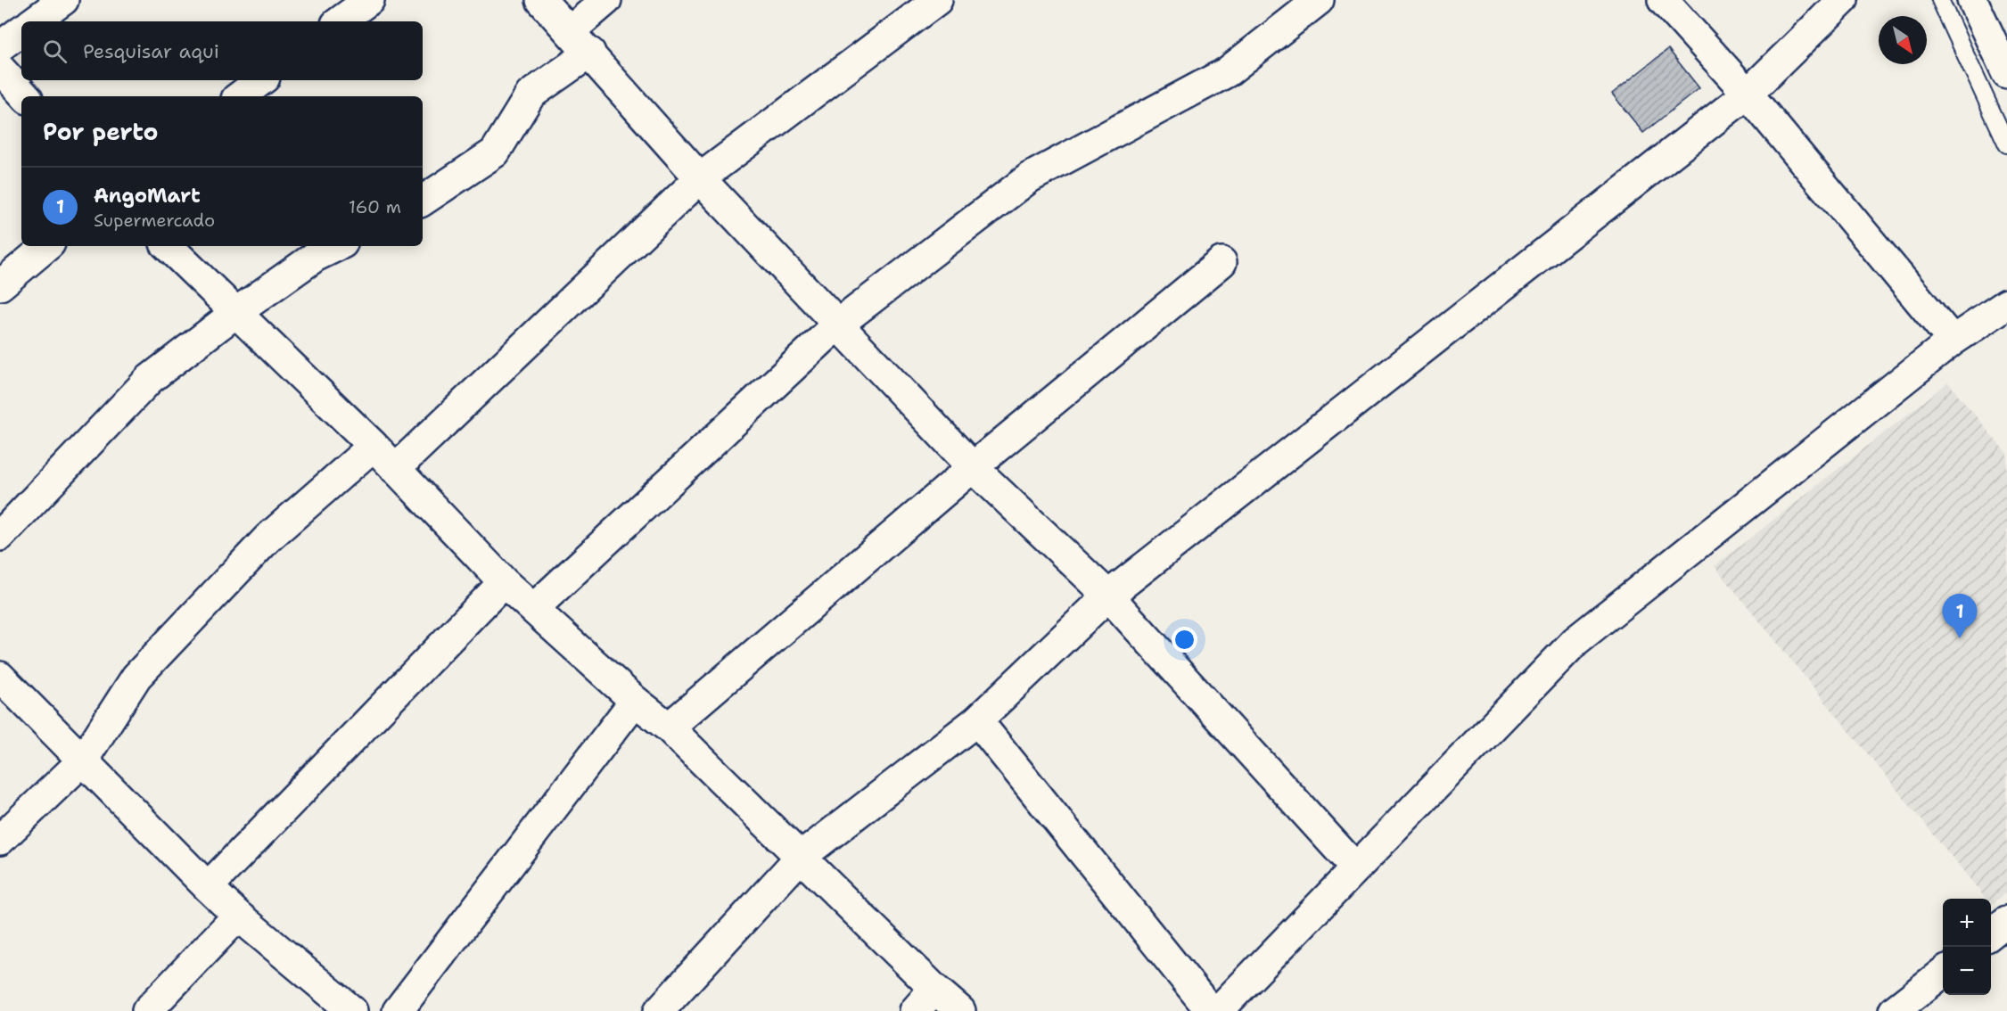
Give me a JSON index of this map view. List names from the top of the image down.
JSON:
{
  "north": "bottom right",
  "page": {
    "search": "Pesquisar aqui",
    "heading": "Por perto",
    "list": [
      {
        "mark": "1",
        "name": "AngoMart",
        "note": "Supermercado",
        "value": "160 m"
      }
    ],
    "pins": "1",
    "map_buttons": ["+", "−"]
  }
}
